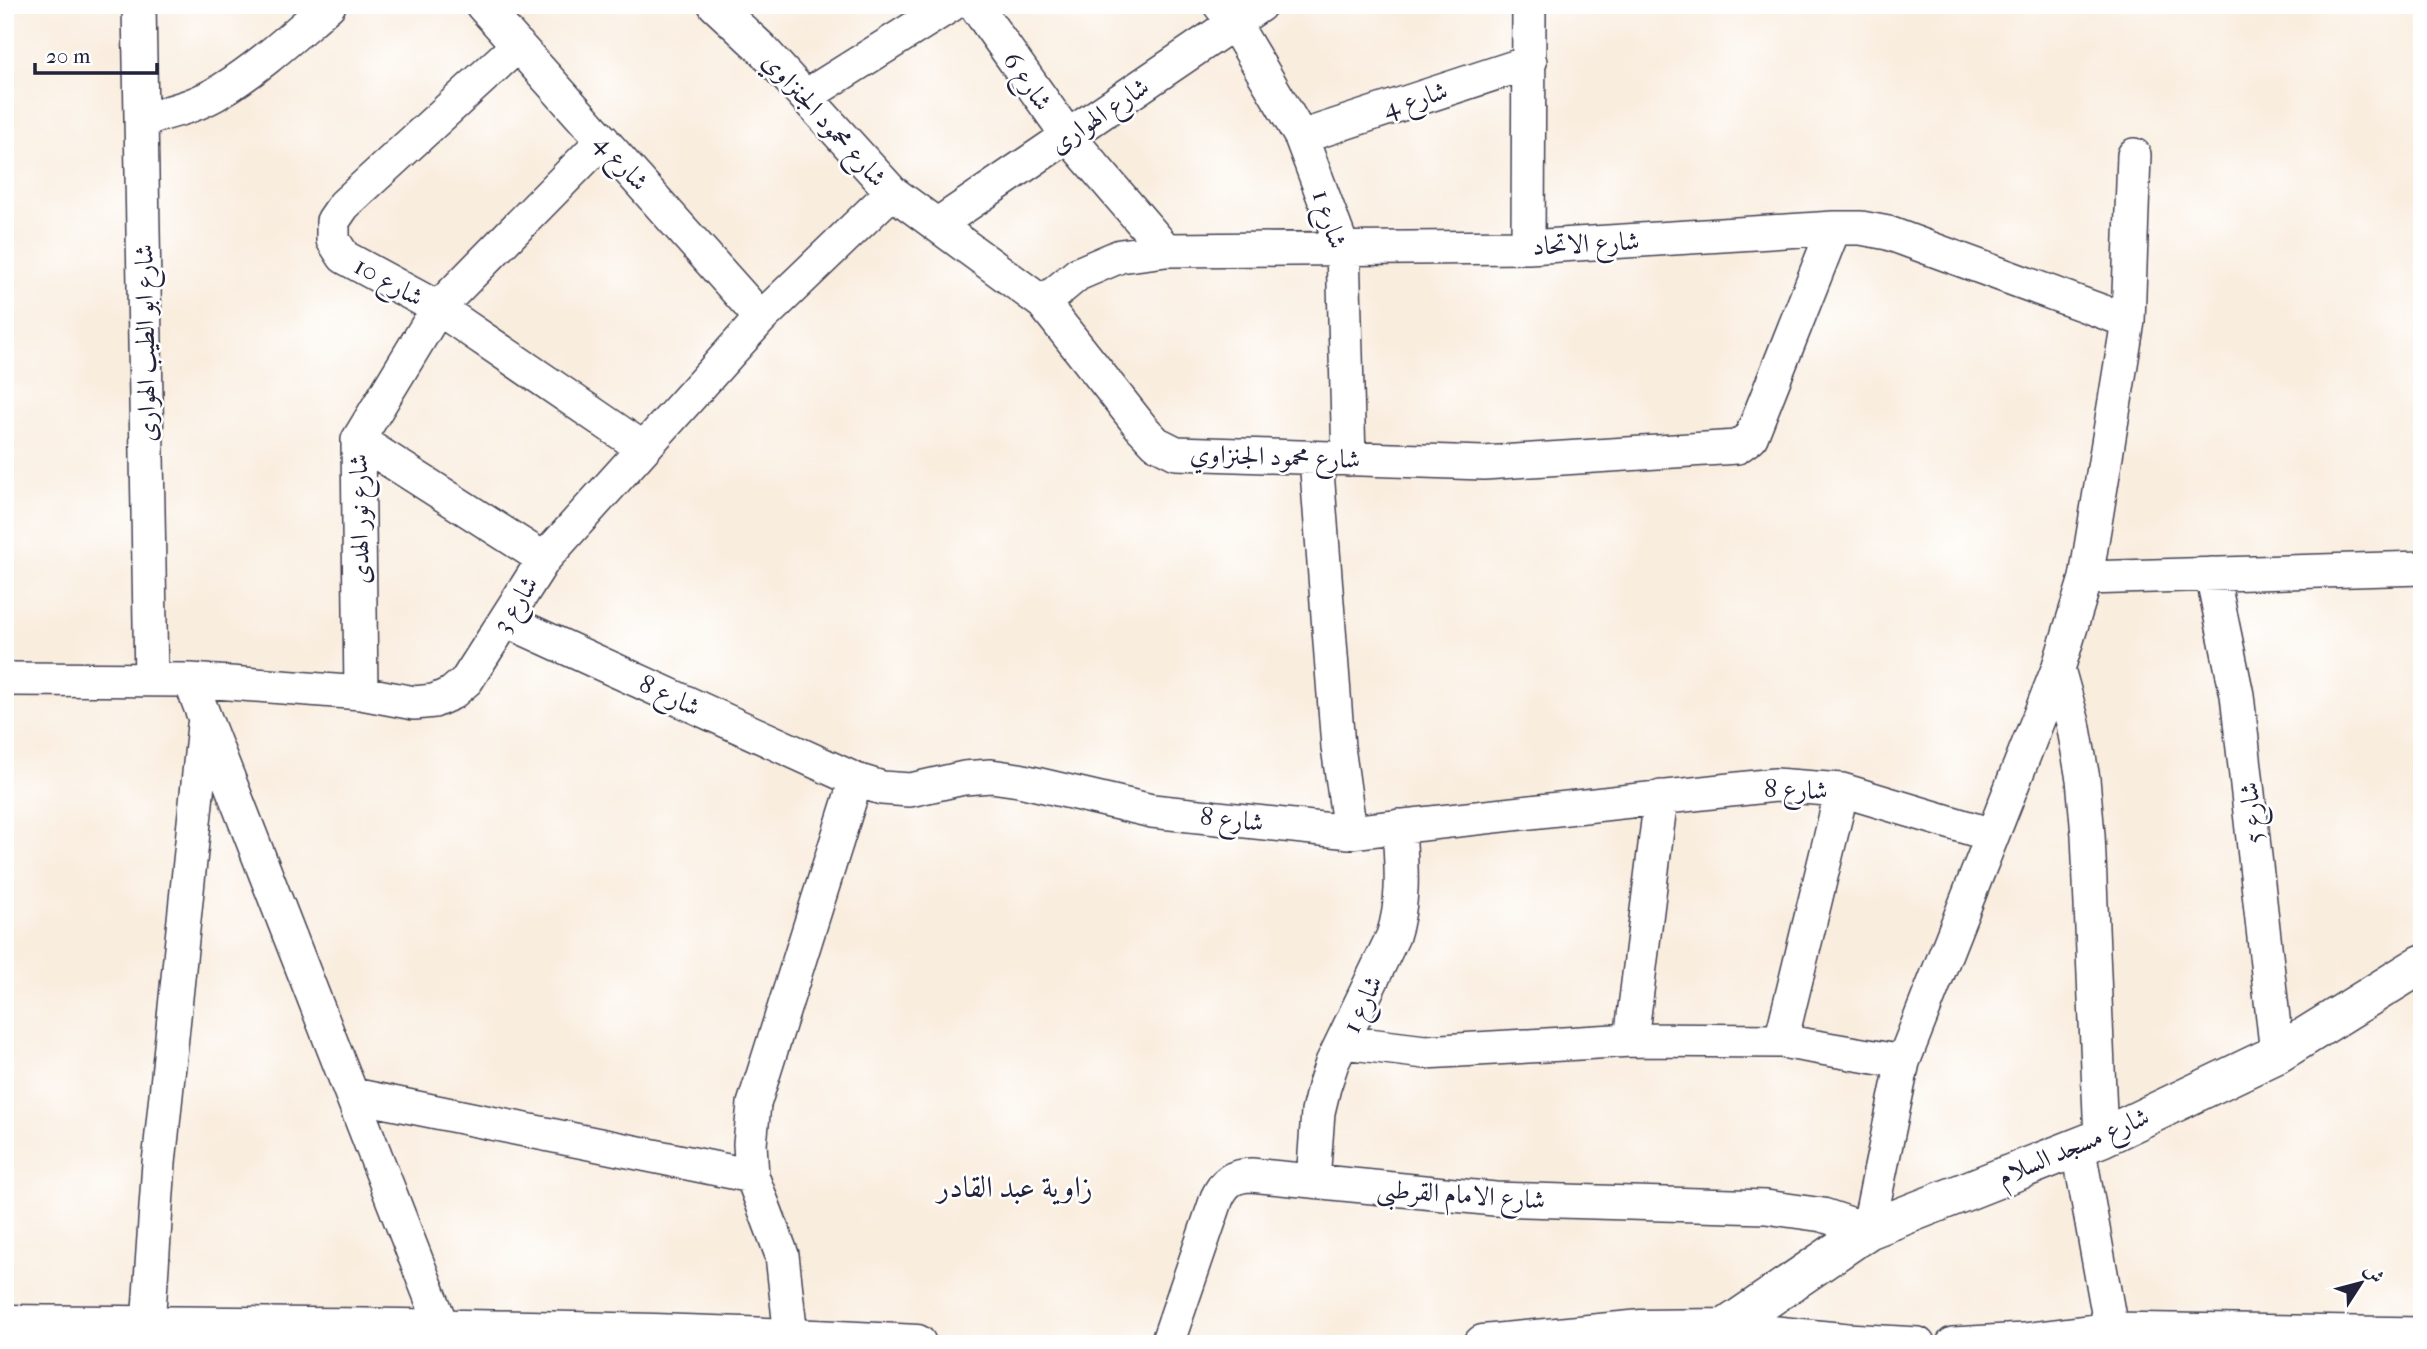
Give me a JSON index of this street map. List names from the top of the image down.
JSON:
{
  "streets": {
    "street": [
      "شارع 6",
      "شارع 4",
      "شارع الهوارى",
      "شارع محمود الجنزاوي",
      "شارع 1",
      "شارع الاتحاد",
      "شارع 10",
      "شارع ابو الطيب الهوارى",
      "شارع نور الهدى",
      "شارع 3",
      "شارع 8",
      "شارع 5",
      "شارع مسجد السلام",
      "شارع الامام القرطبى"
    ]
  },
  "crossings": [
    ["شارع 6", "شارع الهوارى"],
    ["شارع 6", "شارع الاتحاد"],
    ["شارع 4", "شارع 1"],
    ["شارع 4", "شارع 10"],
    ["شارع 4", "شارع نور الهدى"],
    ["شارع 4", "شارع 3"],
    ["شارع الهوارى", "شارع محمود الجنزاوي"],
    ["شارع الهوارى", "شارع 1"],
    ["شارع محمود الجنزاوي", "شارع 1"],
    ["شارع محمود الجنزاوي", "شارع الاتحاد"],
    ["شارع محمود الجنزاوي", "شارع 3"],
    ["شارع 1", "شارع الاتحاد"],
    ["شارع 1", "شارع 8"],
    ["شارع 1", "شارع الامام القرطبى"],
    ["شارع 10", "شارع نور الهدى"],
    ["شارع 10", "شارع 3"],
    ["شارع ابو الطيب الهوارى", "شارع 3"],
    ["شارع نور الهدى", "شارع 3"],
    ["شارع 3", "شارع 8"],
    ["شارع 5", "شارع مسجد السلام"],
    ["شارع مسجد السلام", "شارع الامام القرطبى"]
  ],
  "districts": ["زاوية عبد القادر"],
  "scale_bar": "20 m",
  "north": "top right"
}
